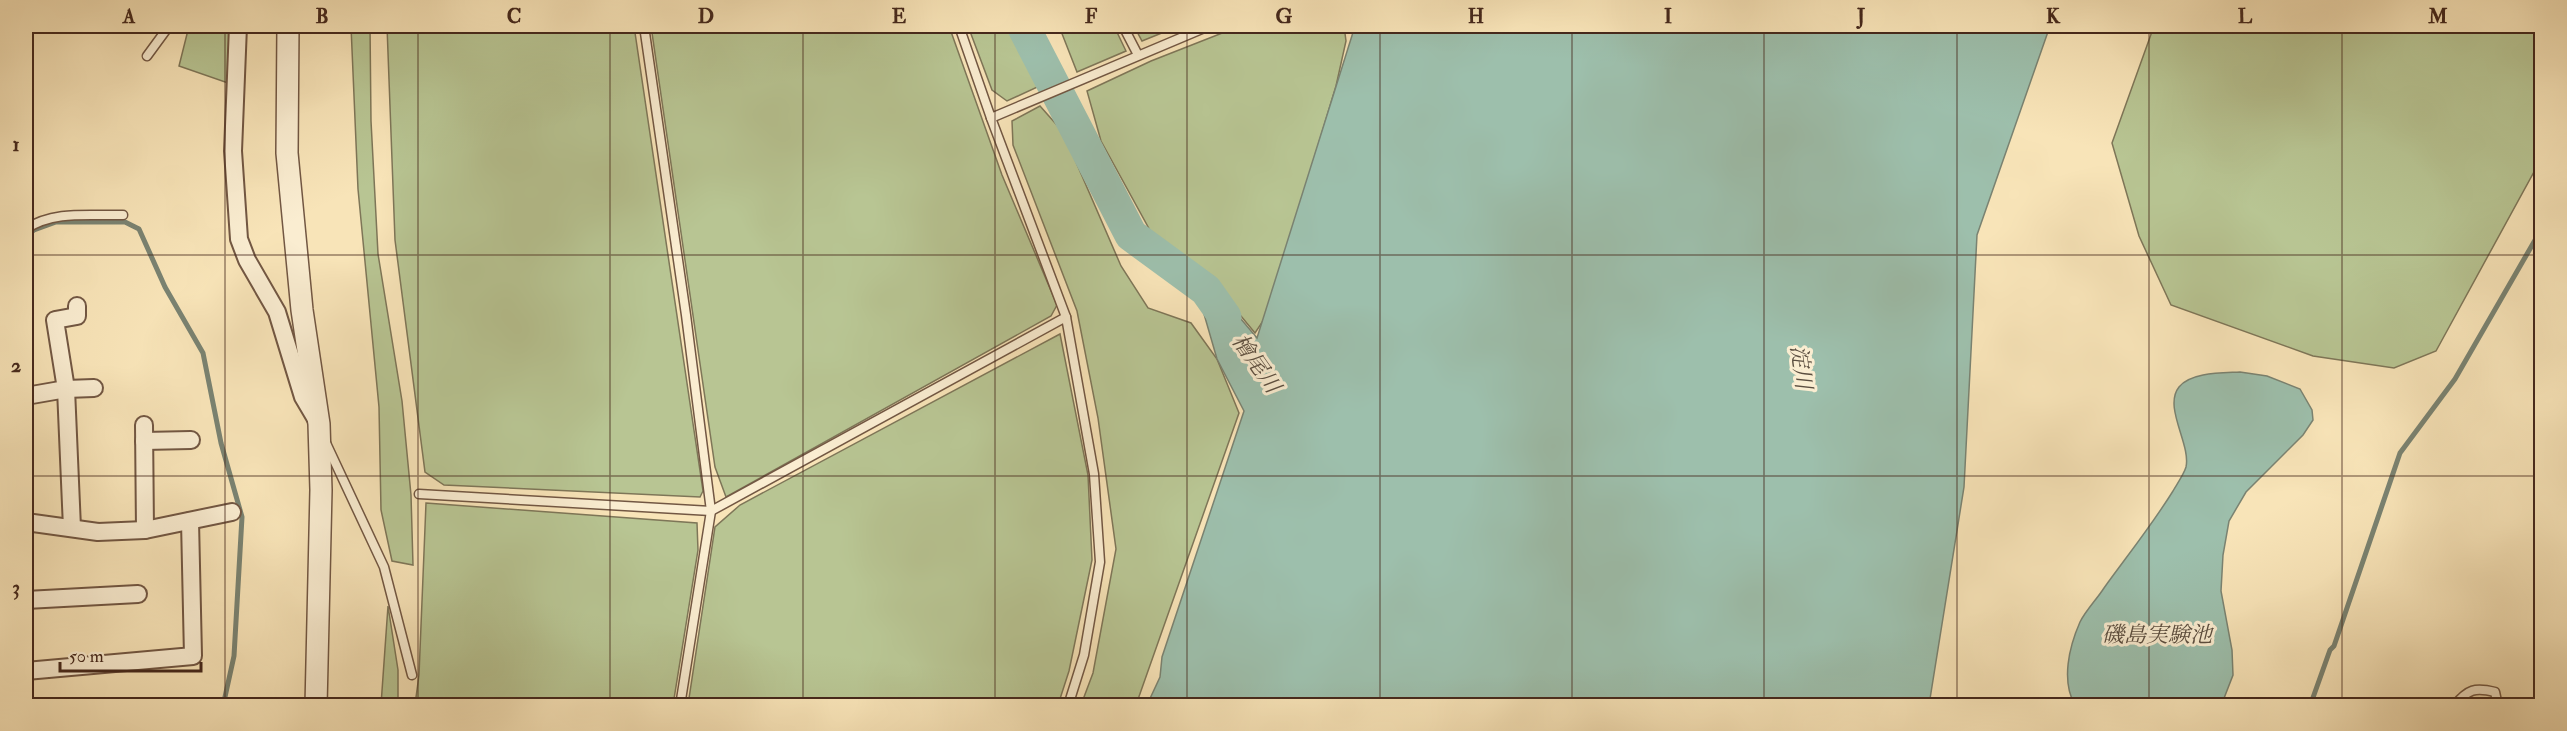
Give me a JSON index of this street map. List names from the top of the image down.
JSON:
{
  "water": ["檜尾川", "淀川", "磯島実験池"],
  "scale_bar": "50 m",
  "grid": {
    "columns": [
      "A",
      "B",
      "C",
      "D",
      "E",
      "F",
      "G",
      "H",
      "I",
      "J",
      "K",
      "L",
      "M"
    ],
    "rows": ["1", "2", "3"]
  }
}
